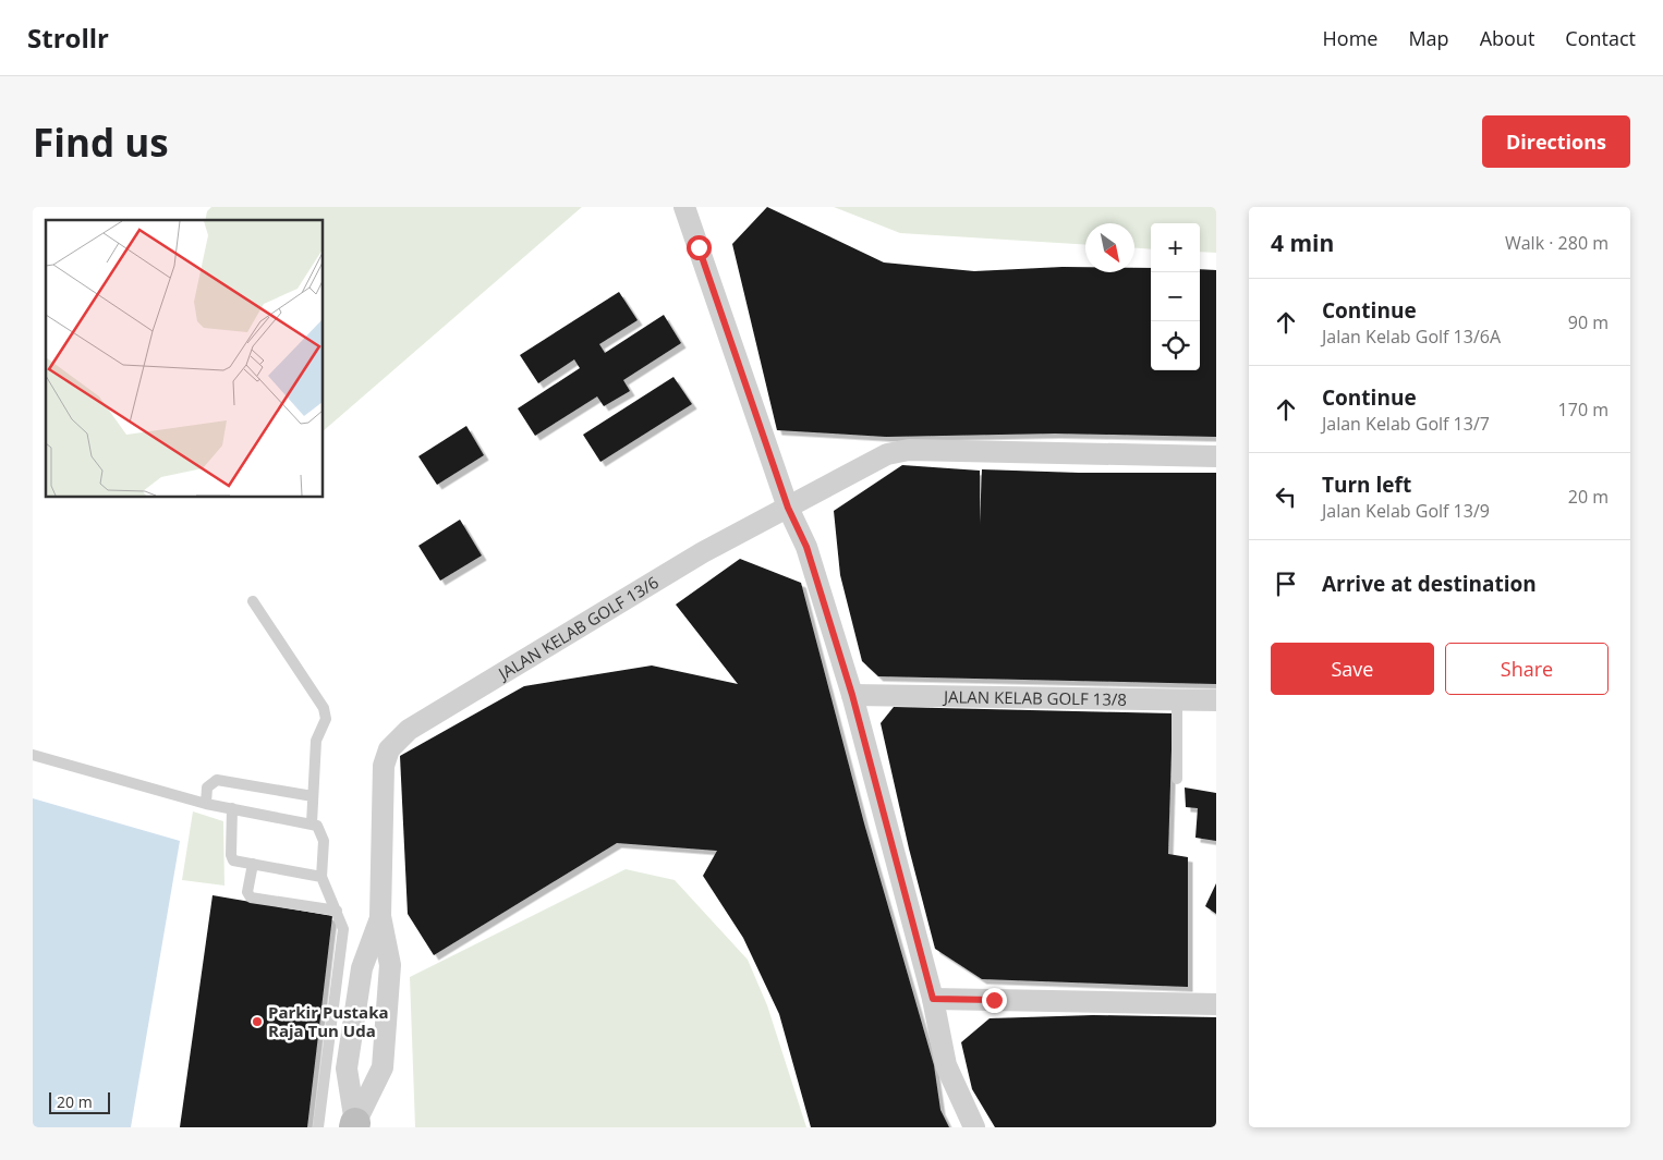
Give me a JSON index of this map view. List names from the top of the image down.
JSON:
{
  "streets": {
    "street": ["JALAN KELAB GOLF 13/6", "JALAN KELAB GOLF 13/8"]
  },
  "places": ["Parkir Pustaka Raja Tun Uda"],
  "scale_bar": "20 m",
  "north": "bottom right",
  "page": {
    "header": "Strollr",
    "nav": [
      "Home",
      "Map",
      "About",
      "Contact"
    ],
    "buttons": [
      "Directions",
      ["Save", "Share"]
    ],
    "title": "Find us",
    "heading": ["4 min", "Walk · 280 m"],
    "map_buttons": ["+", "−"],
    "list": [
      ["Continue", "Jalan Kelab Golf 13/6A", "90 m"],
      ["Continue", "Jalan Kelab Golf 13/7", "170 m"],
      ["Turn left", "Jalan Kelab Golf 13/9", "20 m"],
      "Arrive at destination"
    ],
    "scale": "20 m"
  }
}
